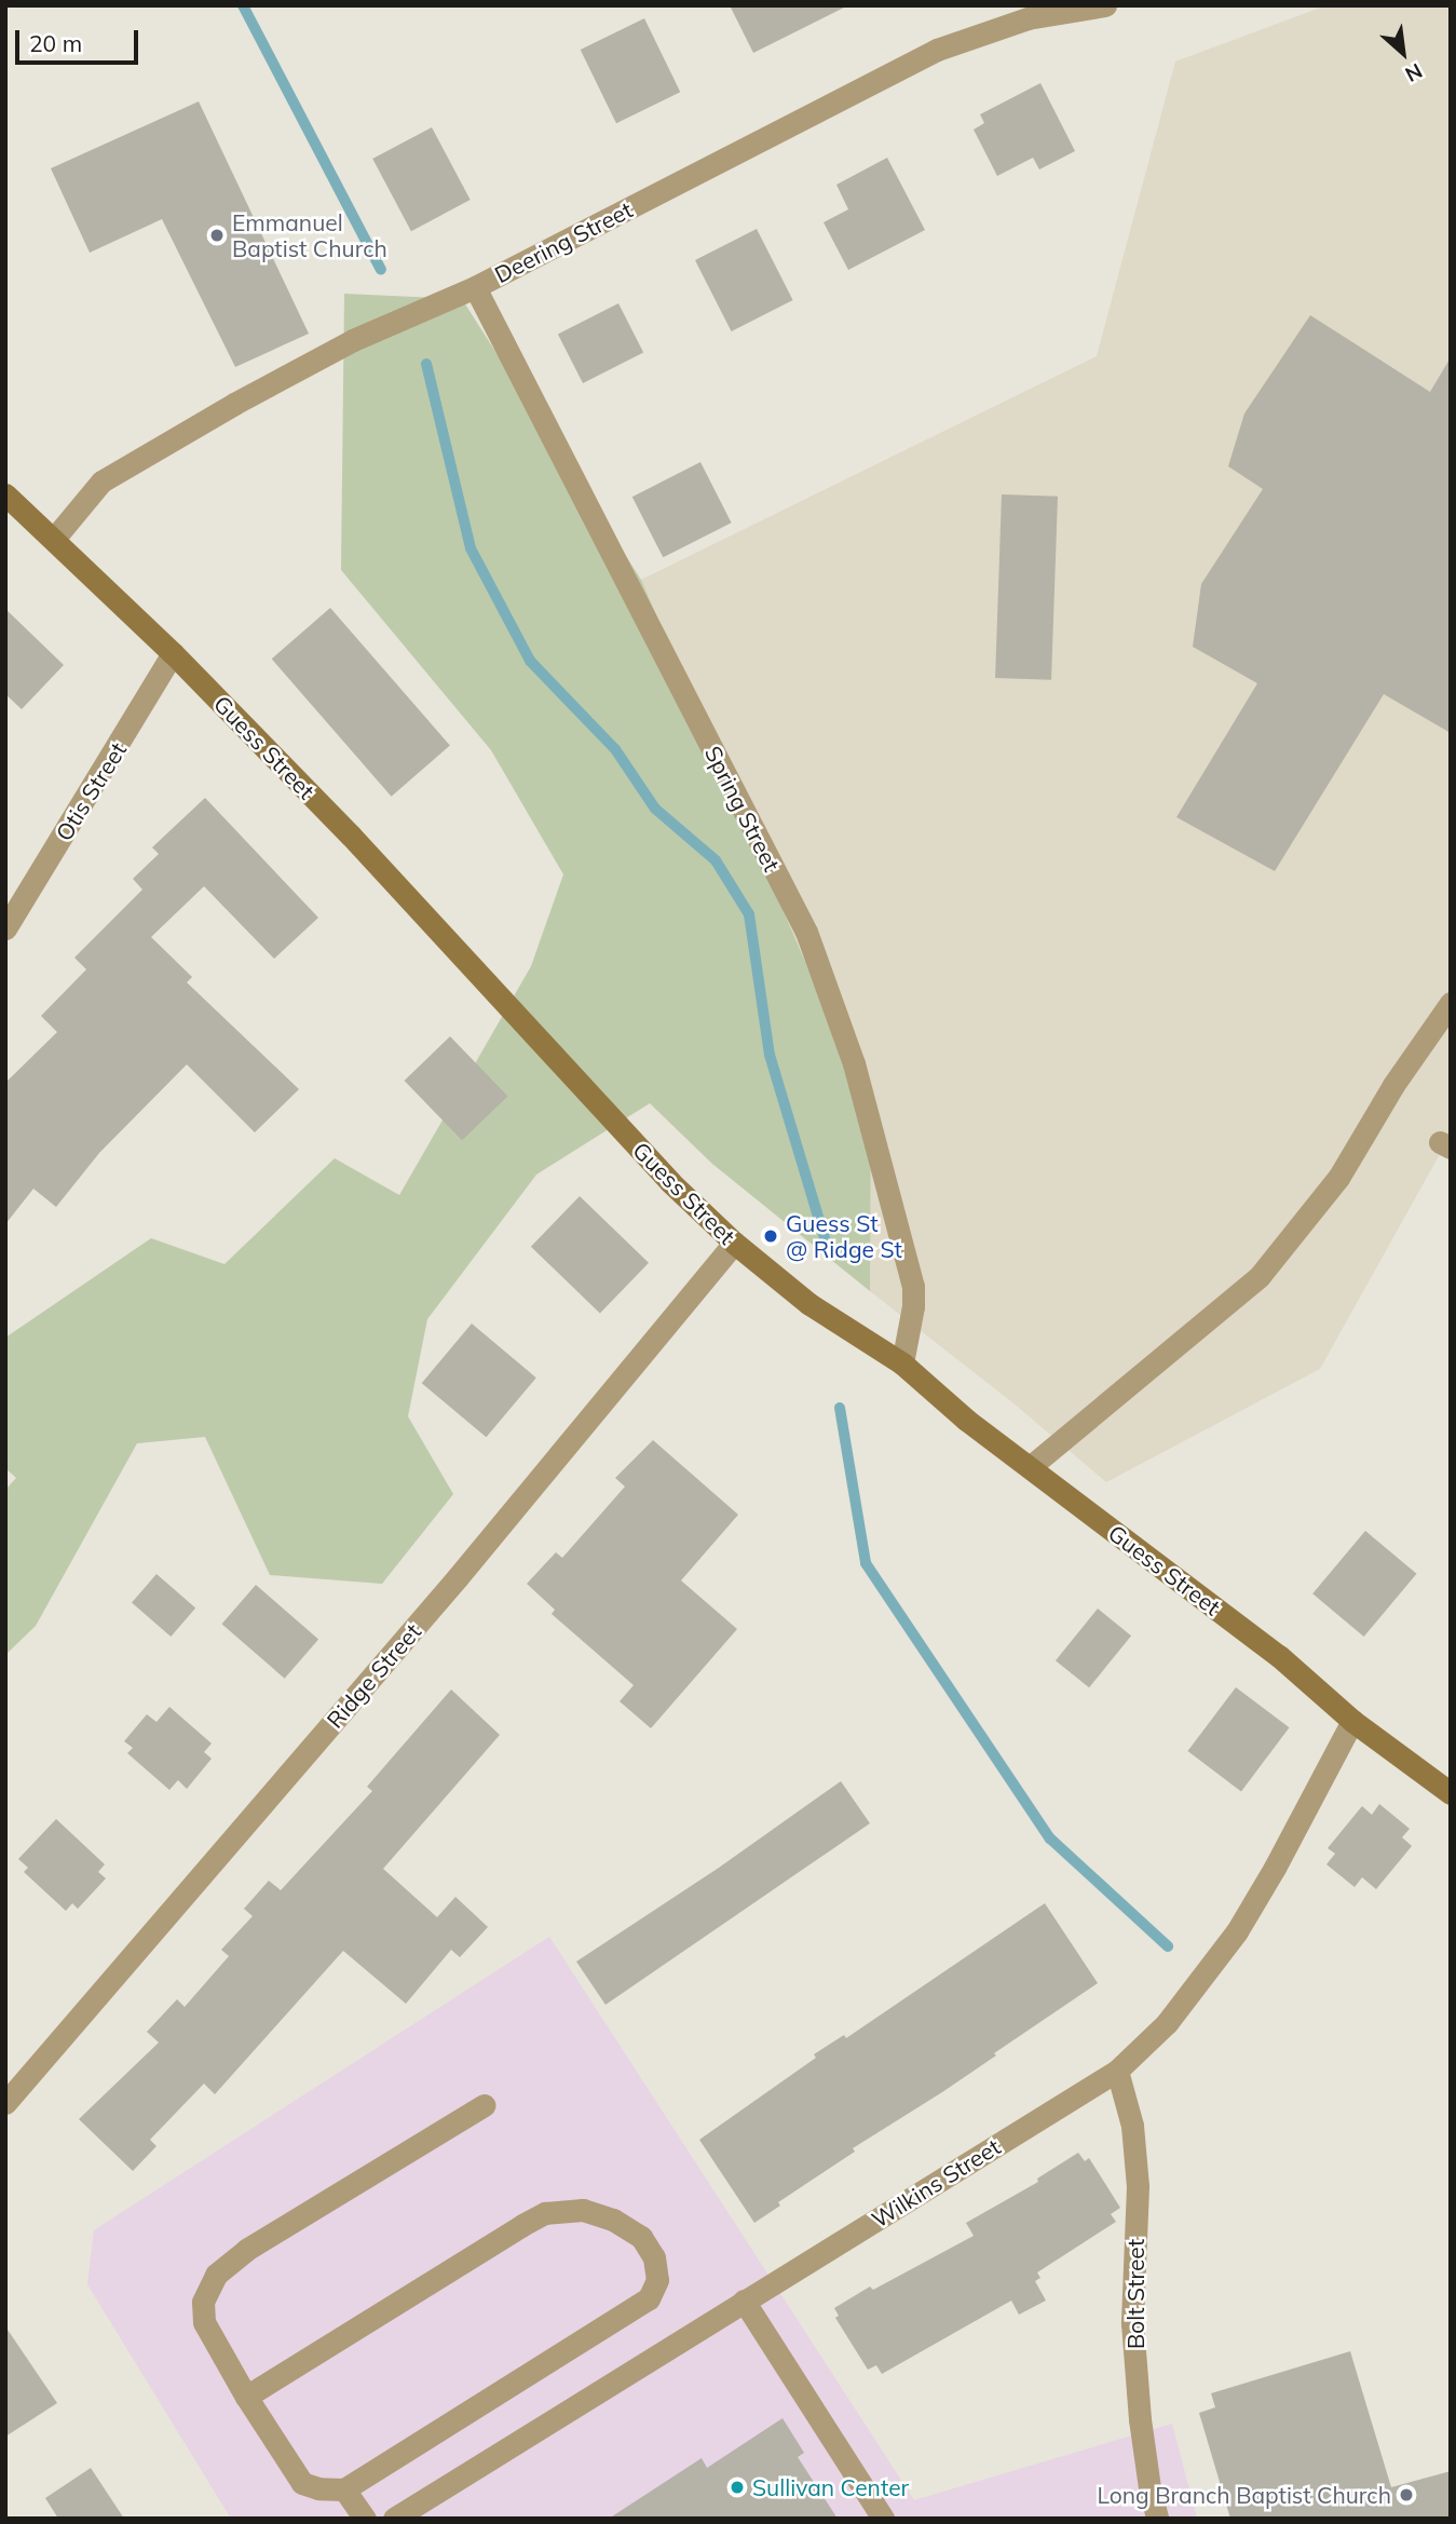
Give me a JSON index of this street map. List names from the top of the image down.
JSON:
{
  "streets": {
    "street": [
      "Deering Street",
      "Guess Street",
      "Otis Street",
      "Spring Street",
      "Ridge Street",
      "Wilkins Street",
      "Bolt Street"
    ]
  },
  "crossings": [
    ["Deering Street", "Guess Street"],
    ["Deering Street", "Spring Street"],
    ["Guess Street", "Otis Street"],
    ["Guess Street", "Spring Street"],
    ["Guess Street", "Ridge Street"],
    ["Guess Street", "Wilkins Street"],
    ["Wilkins Street", "Bolt Street"]
  ],
  "places": [
    "Emmanuel Baptist Church",
    "Guess St @ Ridge St",
    "Sullivan Center",
    "Long Branch Baptist Church"
  ],
  "scale_bar": "20 m",
  "north": "bottom right"
}
